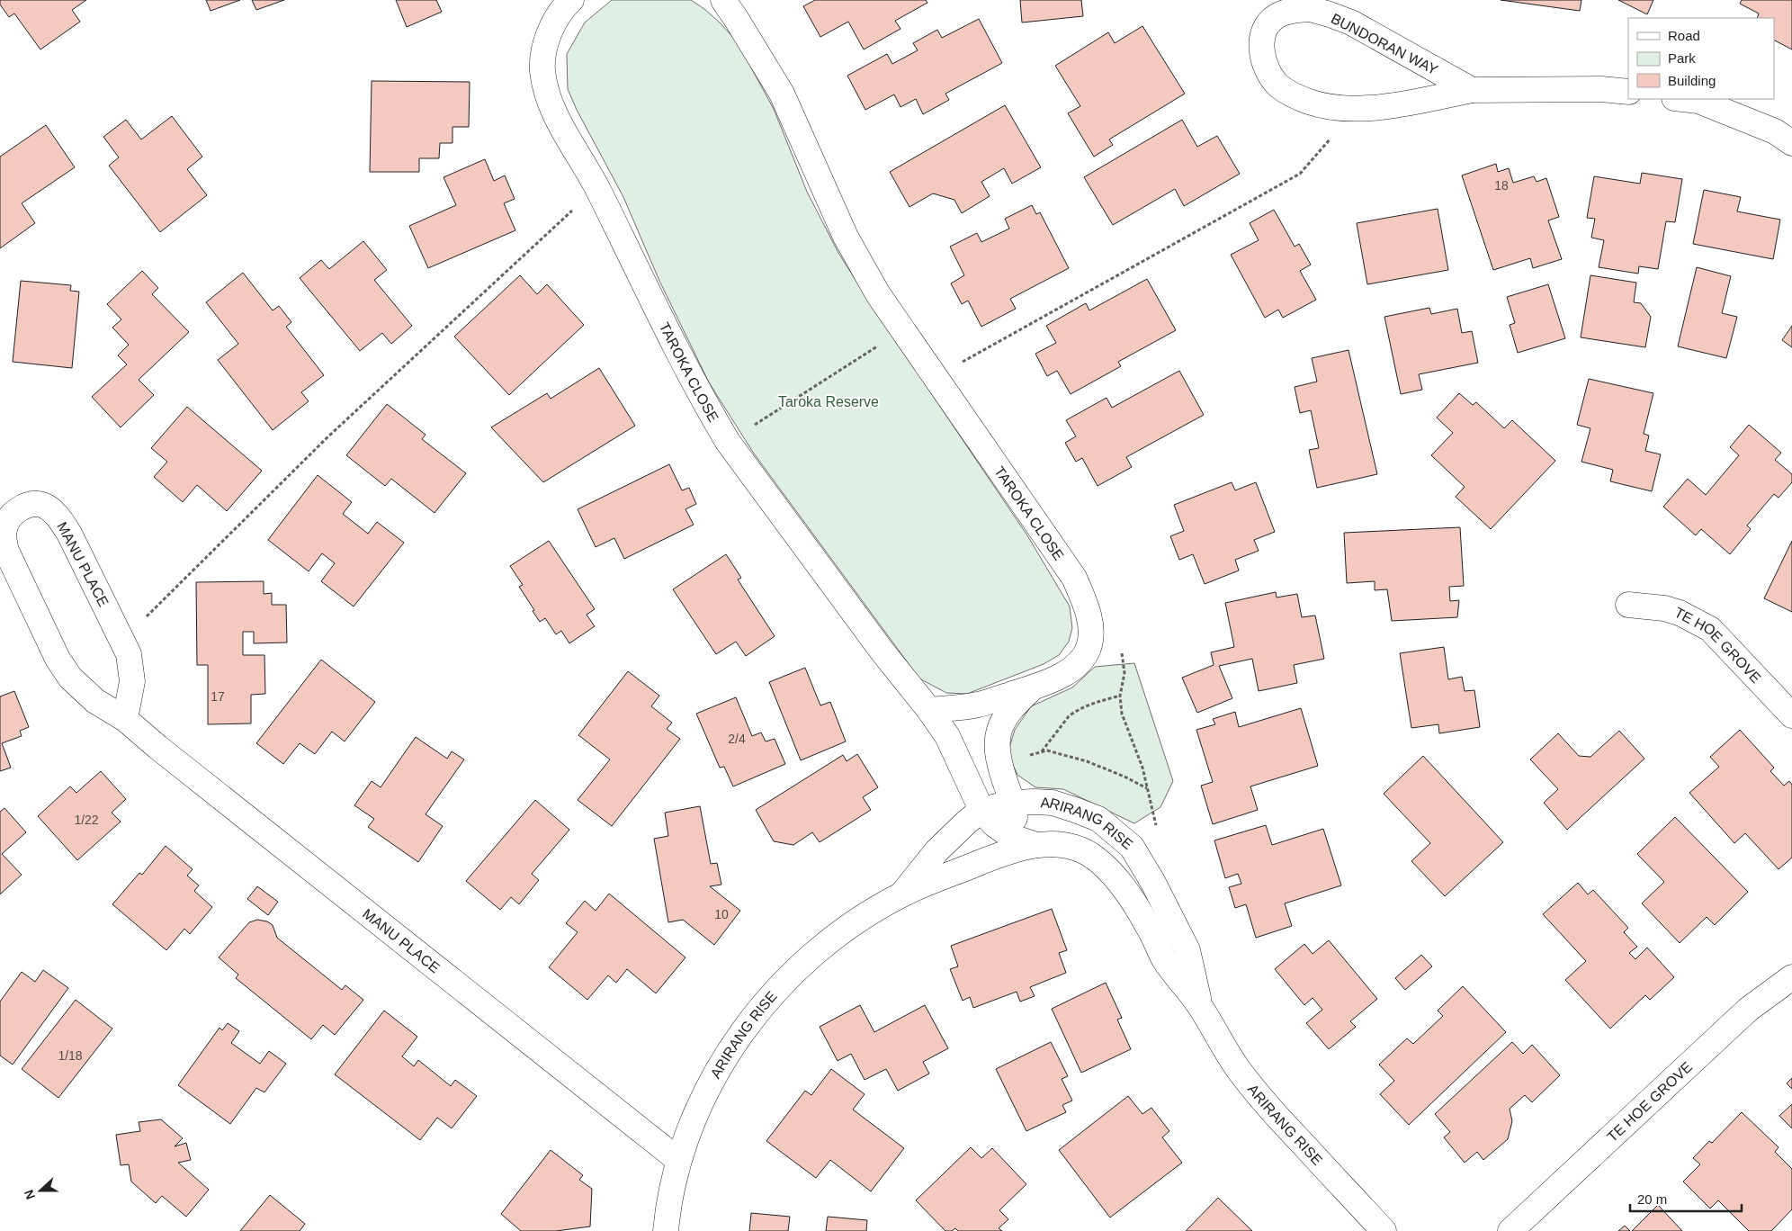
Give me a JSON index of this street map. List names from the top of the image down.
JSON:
{
  "streets": {
    "street": [
      "BUNDORAN WAY",
      "TAROKA CLOSE",
      "MANU PLACE",
      "TE HOE GROVE",
      "ARIRANG RISE"
    ]
  },
  "crossings": [
    ["TAROKA CLOSE", "ARIRANG RISE"],
    ["MANU PLACE", "ARIRANG RISE"]
  ],
  "parks": ["Taroka Reserve"],
  "house_numbers": [
    "18",
    "17",
    "2/4",
    "1/22",
    "10",
    "1/18"
  ],
  "legend": ["Road", "Park", "Building"],
  "scale_bar": "20 m",
  "north": "left"
}
